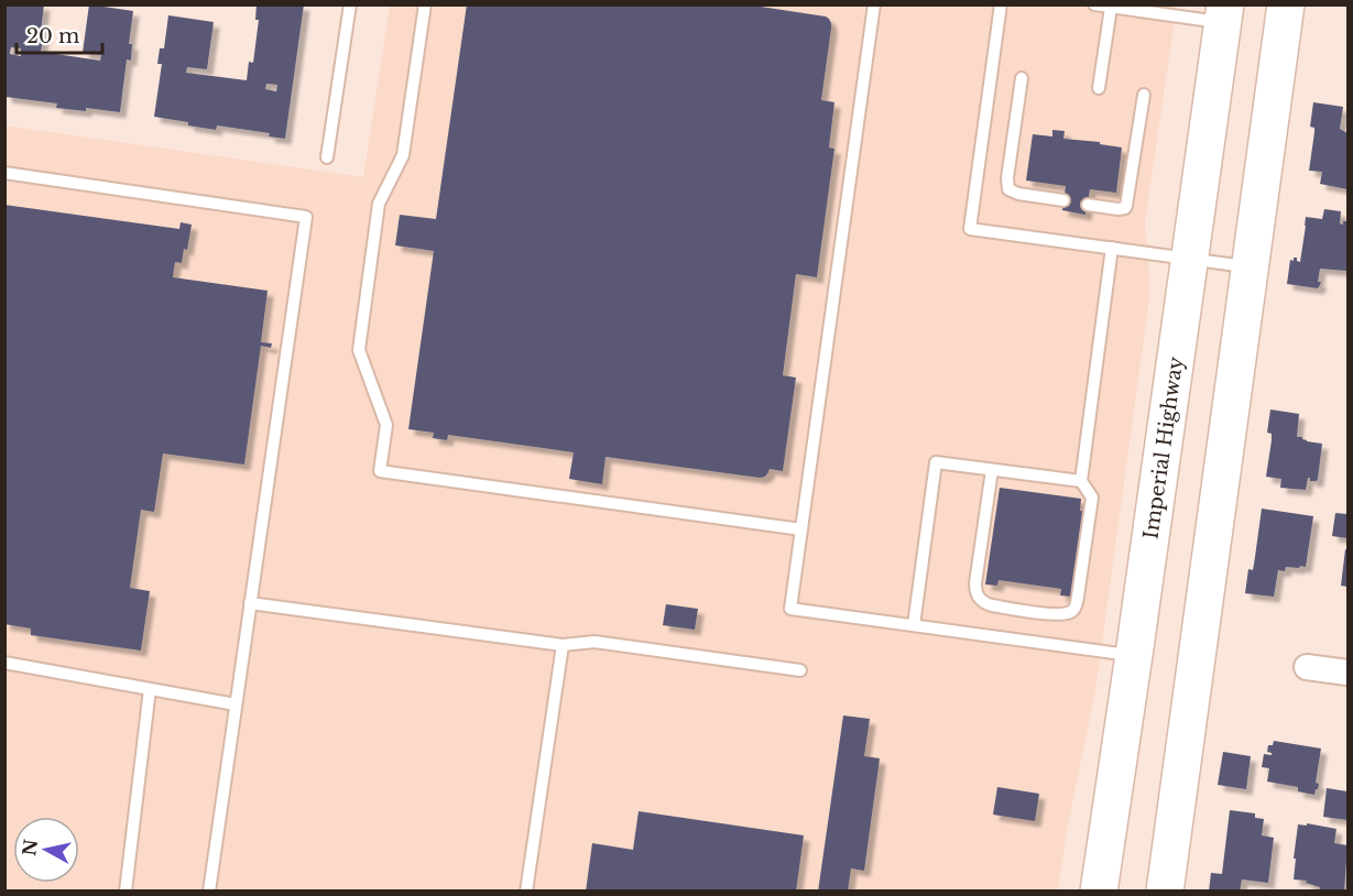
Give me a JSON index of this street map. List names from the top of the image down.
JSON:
{
  "streets": {
    "main road": ["Imperial Highway"]
  },
  "scale_bar": "20 m",
  "north": "left"
}
